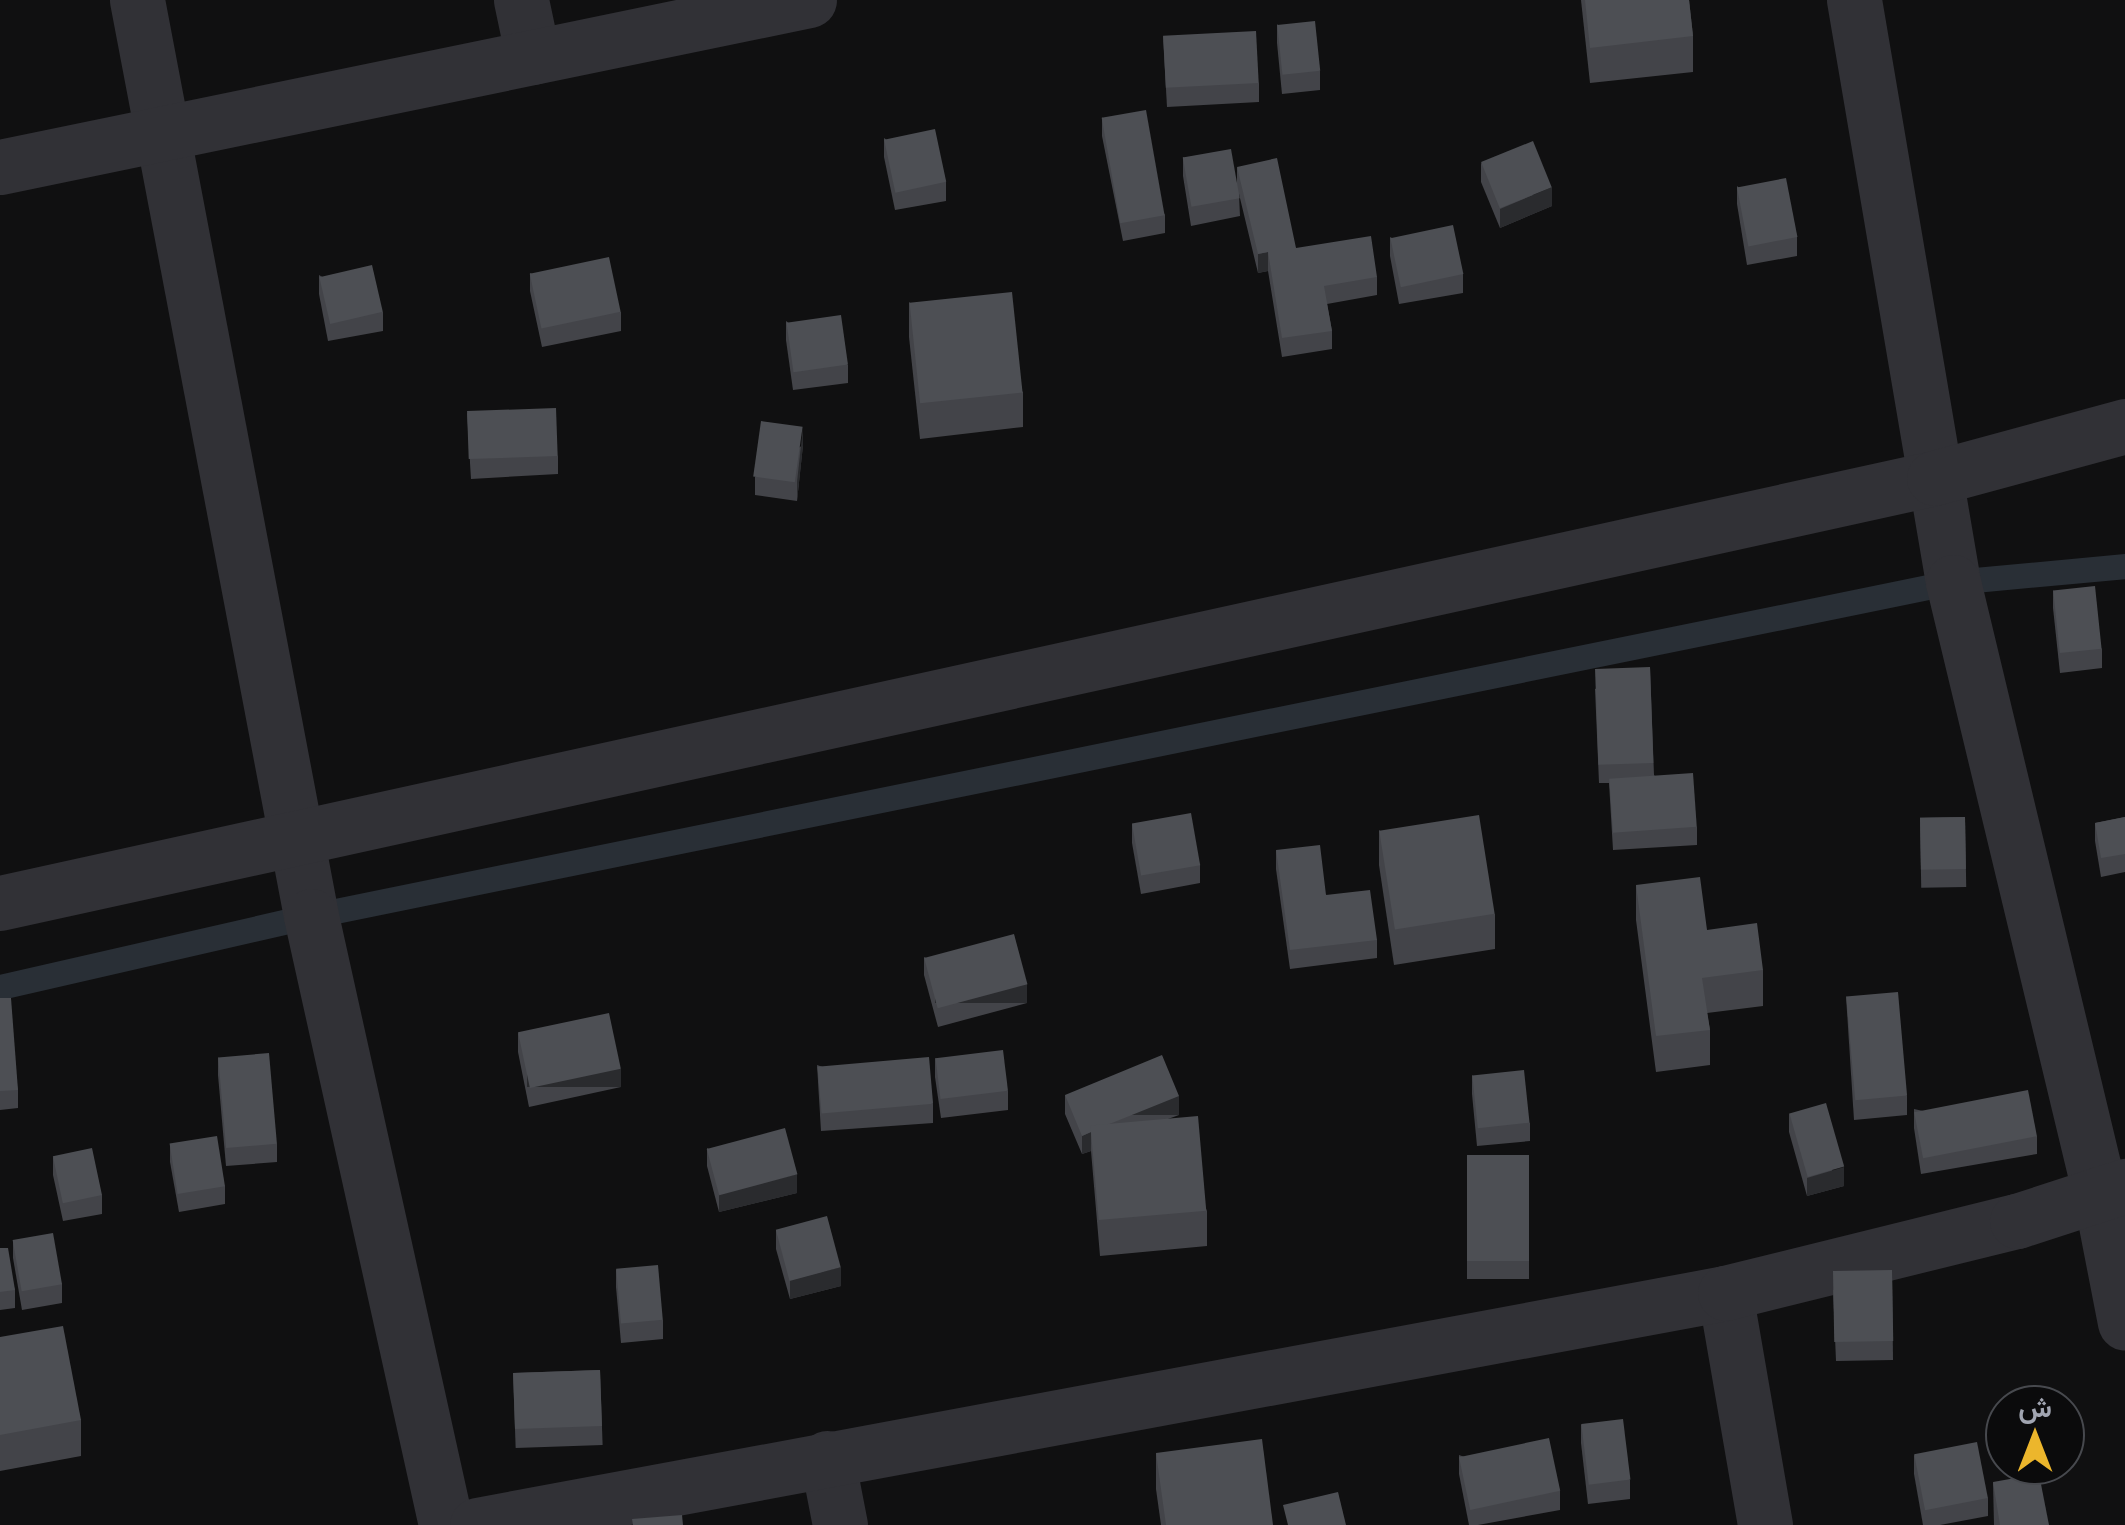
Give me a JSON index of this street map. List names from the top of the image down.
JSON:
{
  "north": "top"
}
